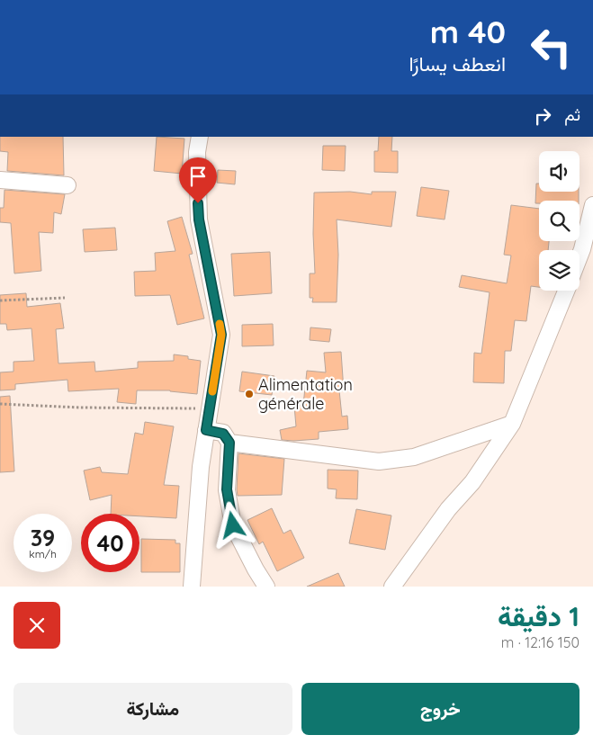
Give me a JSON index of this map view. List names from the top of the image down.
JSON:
{
  "places": ["Alimentation générale"],
  "page": {
    "turn": ["40 m", "انعطف يسارًا"],
    "then": "ثم",
    "speed": "39 km/h",
    "limit": "40",
    "heading": ["1 دقيقة", "150 m · 12:16"],
    "buttons": ["خروج", "مشاركة"]
  }
}
